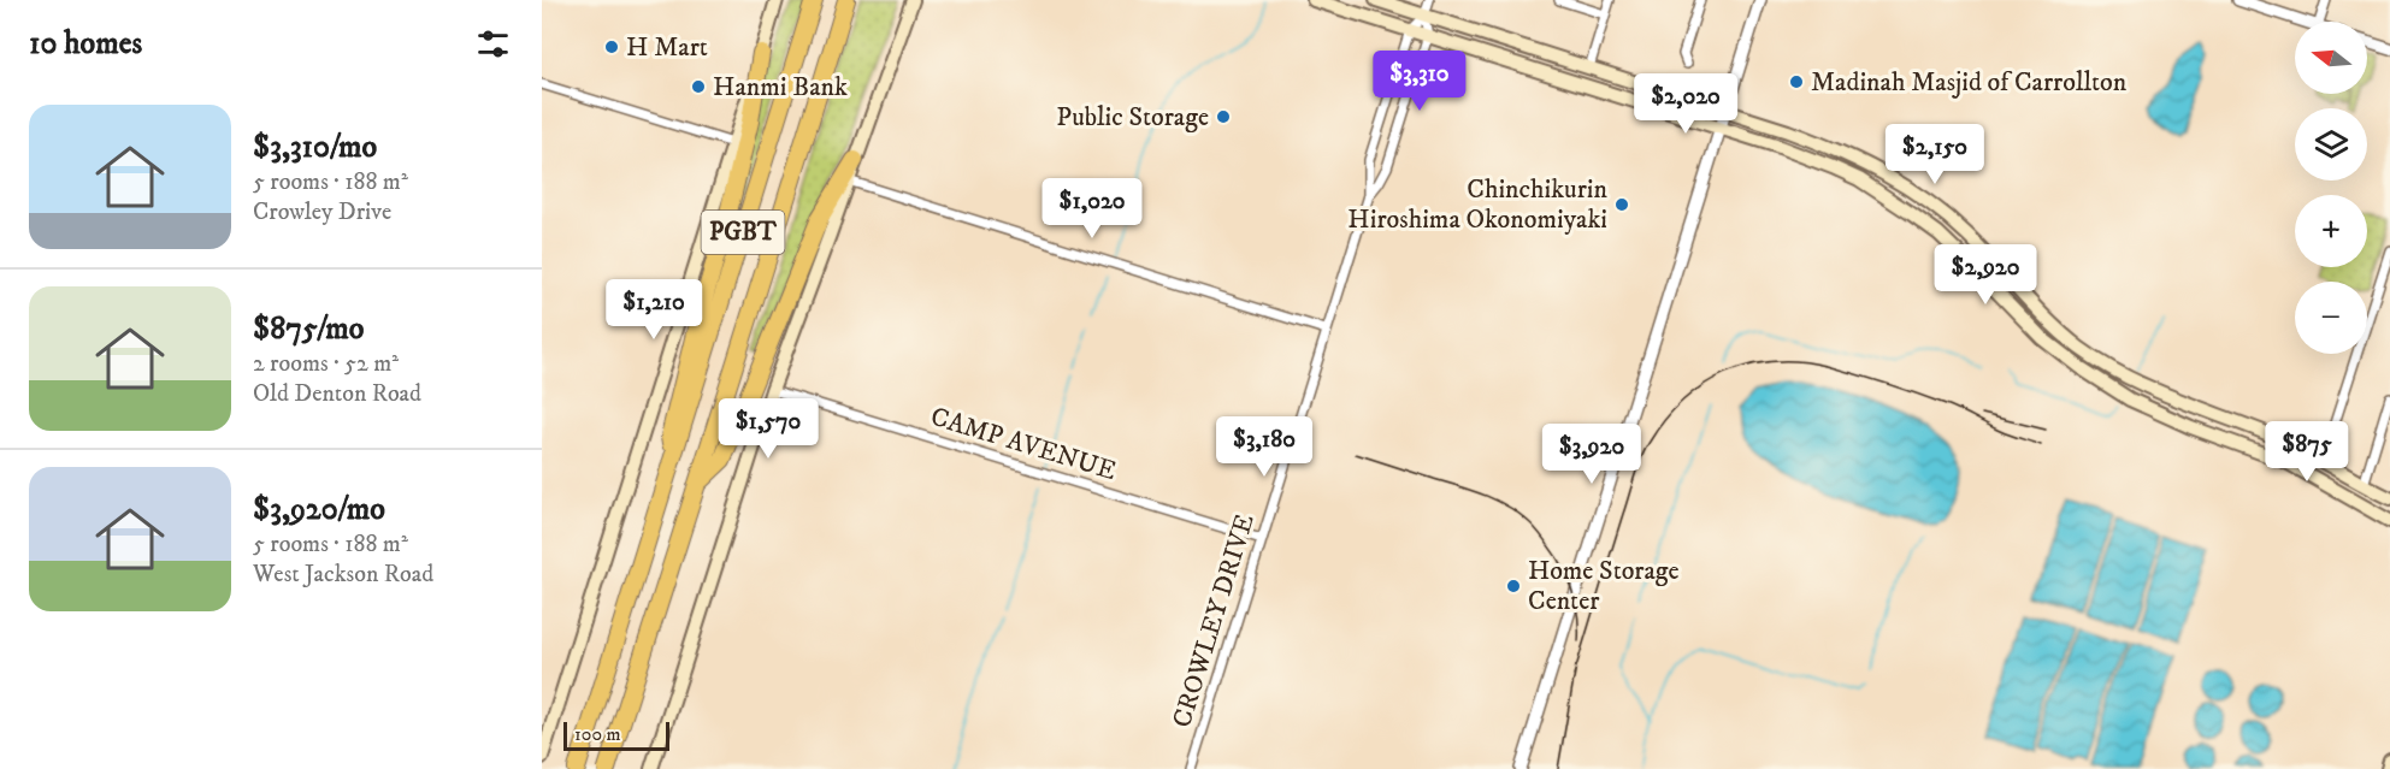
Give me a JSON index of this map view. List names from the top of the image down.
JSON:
{
  "streets": {
    "highway": ["PGBT"],
    "street": ["CAMP AVENUE", "CROWLEY DRIVE"]
  },
  "crossings": [
    ["CAMP AVENUE", "CROWLEY DRIVE"]
  ],
  "places": [
    "H Mart",
    "Madinah Masjid of Carrollton",
    "Hanmi Bank",
    "Public Storage",
    "Chinchikurin Hiroshima Okonomiyaki",
    "Home Storage Center"
  ],
  "scale_bar": "100 m",
  "north": "left",
  "page": {
    "heading": "10 homes",
    "map_buttons": ["+", "−"],
    "price": [
      "$3,310",
      "$2,020",
      "$2,150",
      "$1,020",
      "$2,920",
      "$1,210",
      "$1,570",
      "$3,180",
      "$875",
      "$3,920"
    ],
    "list": [
      {
        "name": "$3,310/mo",
        "note": "5 rooms · 188 m² · Crowley Drive"
      },
      {
        "name": "$875/mo",
        "note": "2 rooms · 52 m² · Old Denton Road"
      },
      {
        "name": "$3,920/mo",
        "note": "5 rooms · 188 m² · West Jackson Road"
      }
    ],
    "scale": "100 m"
  }
}
